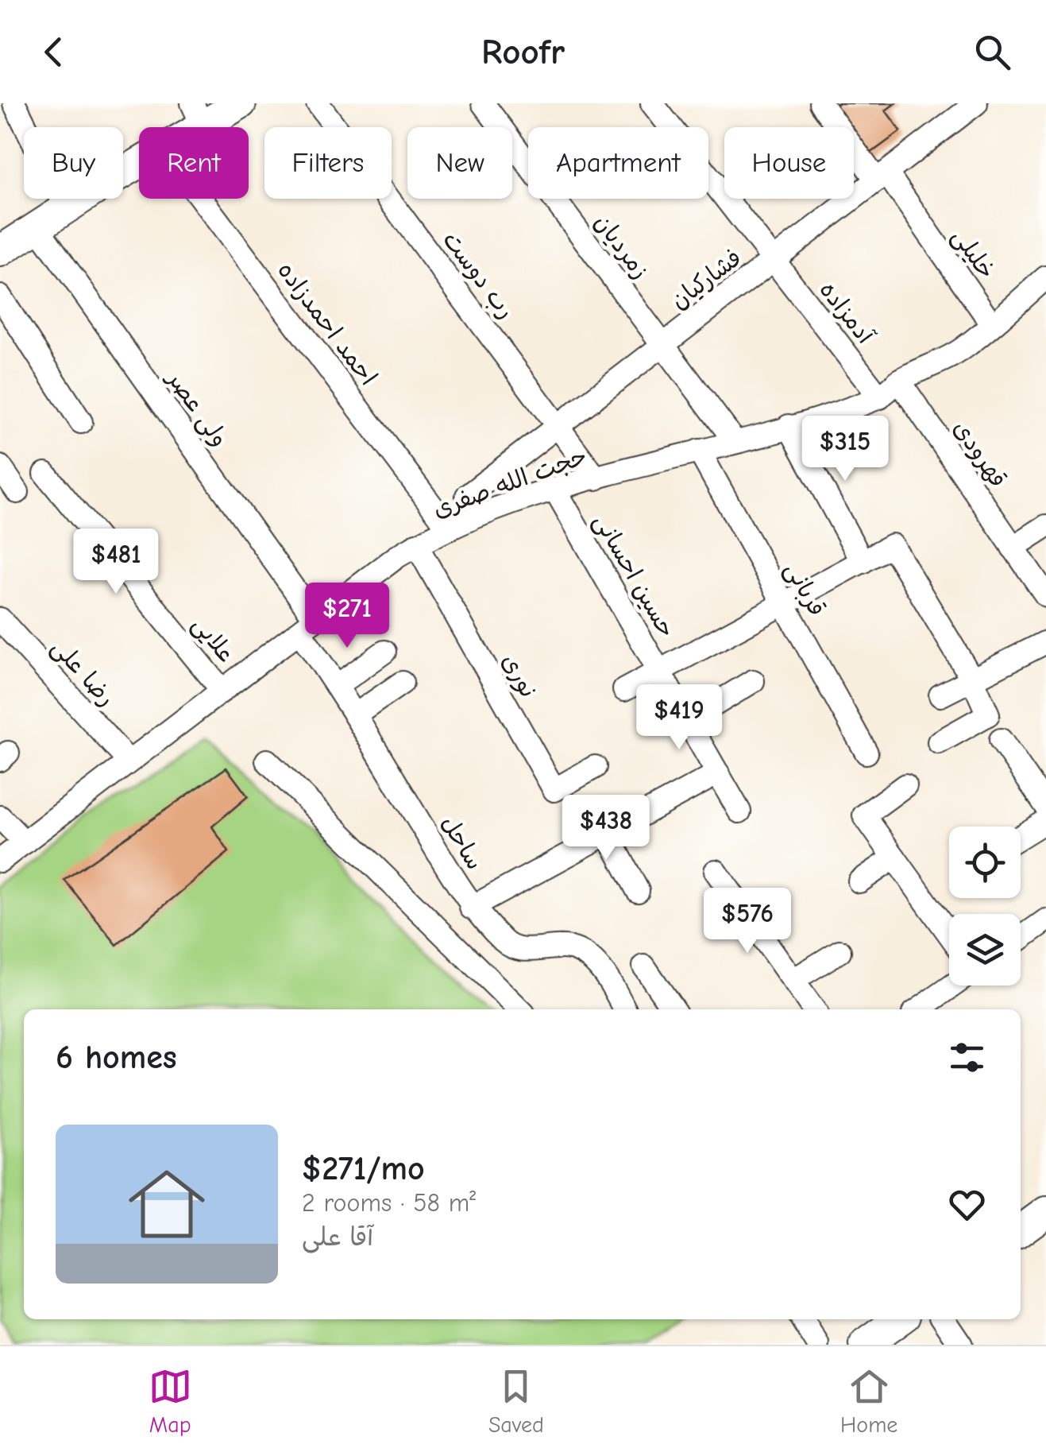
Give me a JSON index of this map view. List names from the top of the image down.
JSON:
{
  "streets": {
    "street": [
      "زمردیان",
      "خلیلی",
      "رب دوست",
      "فشارکیان",
      "آدمزاده",
      "احمد احمدزاده",
      "ولی عصر",
      "قهرودی",
      "حجت الله صفری",
      "حسین احسانی",
      "قربانی",
      "علایی",
      "رضا علی",
      "نوری",
      "ساحل"
    ]
  },
  "crossings": [
    ["زمردیان", "فشارکیان"],
    ["زمردیان", "حجت الله صفری"],
    ["خلیلی", "فشارکیان"],
    ["خلیلی", "حجت الله صفری"],
    ["رب دوست", "فشارکیان"],
    ["رب دوست", "حجت الله صفری"],
    ["فشارکیان", "آدمزاده"],
    ["آدمزاده", "حجت الله صفری"],
    ["احمد احمدزاده", "حجت الله صفری"],
    ["ولی عصر", "حجت الله صفری"],
    ["ولی عصر", "ساحل"],
    ["قهرودی", "حجت الله صفری"],
    ["حجت الله صفری", "حسین احسانی"],
    ["حجت الله صفری", "قربانی"],
    ["حجت الله صفری", "علایی"],
    ["حجت الله صفری", "رضا علی"],
    ["حجت الله صفری", "نوری"],
    ["حجت الله صفری", "ساحل"]
  ],
  "page": {
    "header": "Roofr",
    "chip": [
      "Buy",
      "Rent",
      "Filters",
      "New",
      "Apartment",
      "House"
    ],
    "price": [
      "$315",
      "$481",
      "$271",
      "$419",
      "$438",
      "$576"
    ],
    "heading": "6 homes",
    "list": [
      {
        "name": "$271/mo",
        "note": "2 rooms · 58 m² · آقا علی"
      }
    ],
    "tabs": ["Map", "Saved", "Home"]
  }
}
